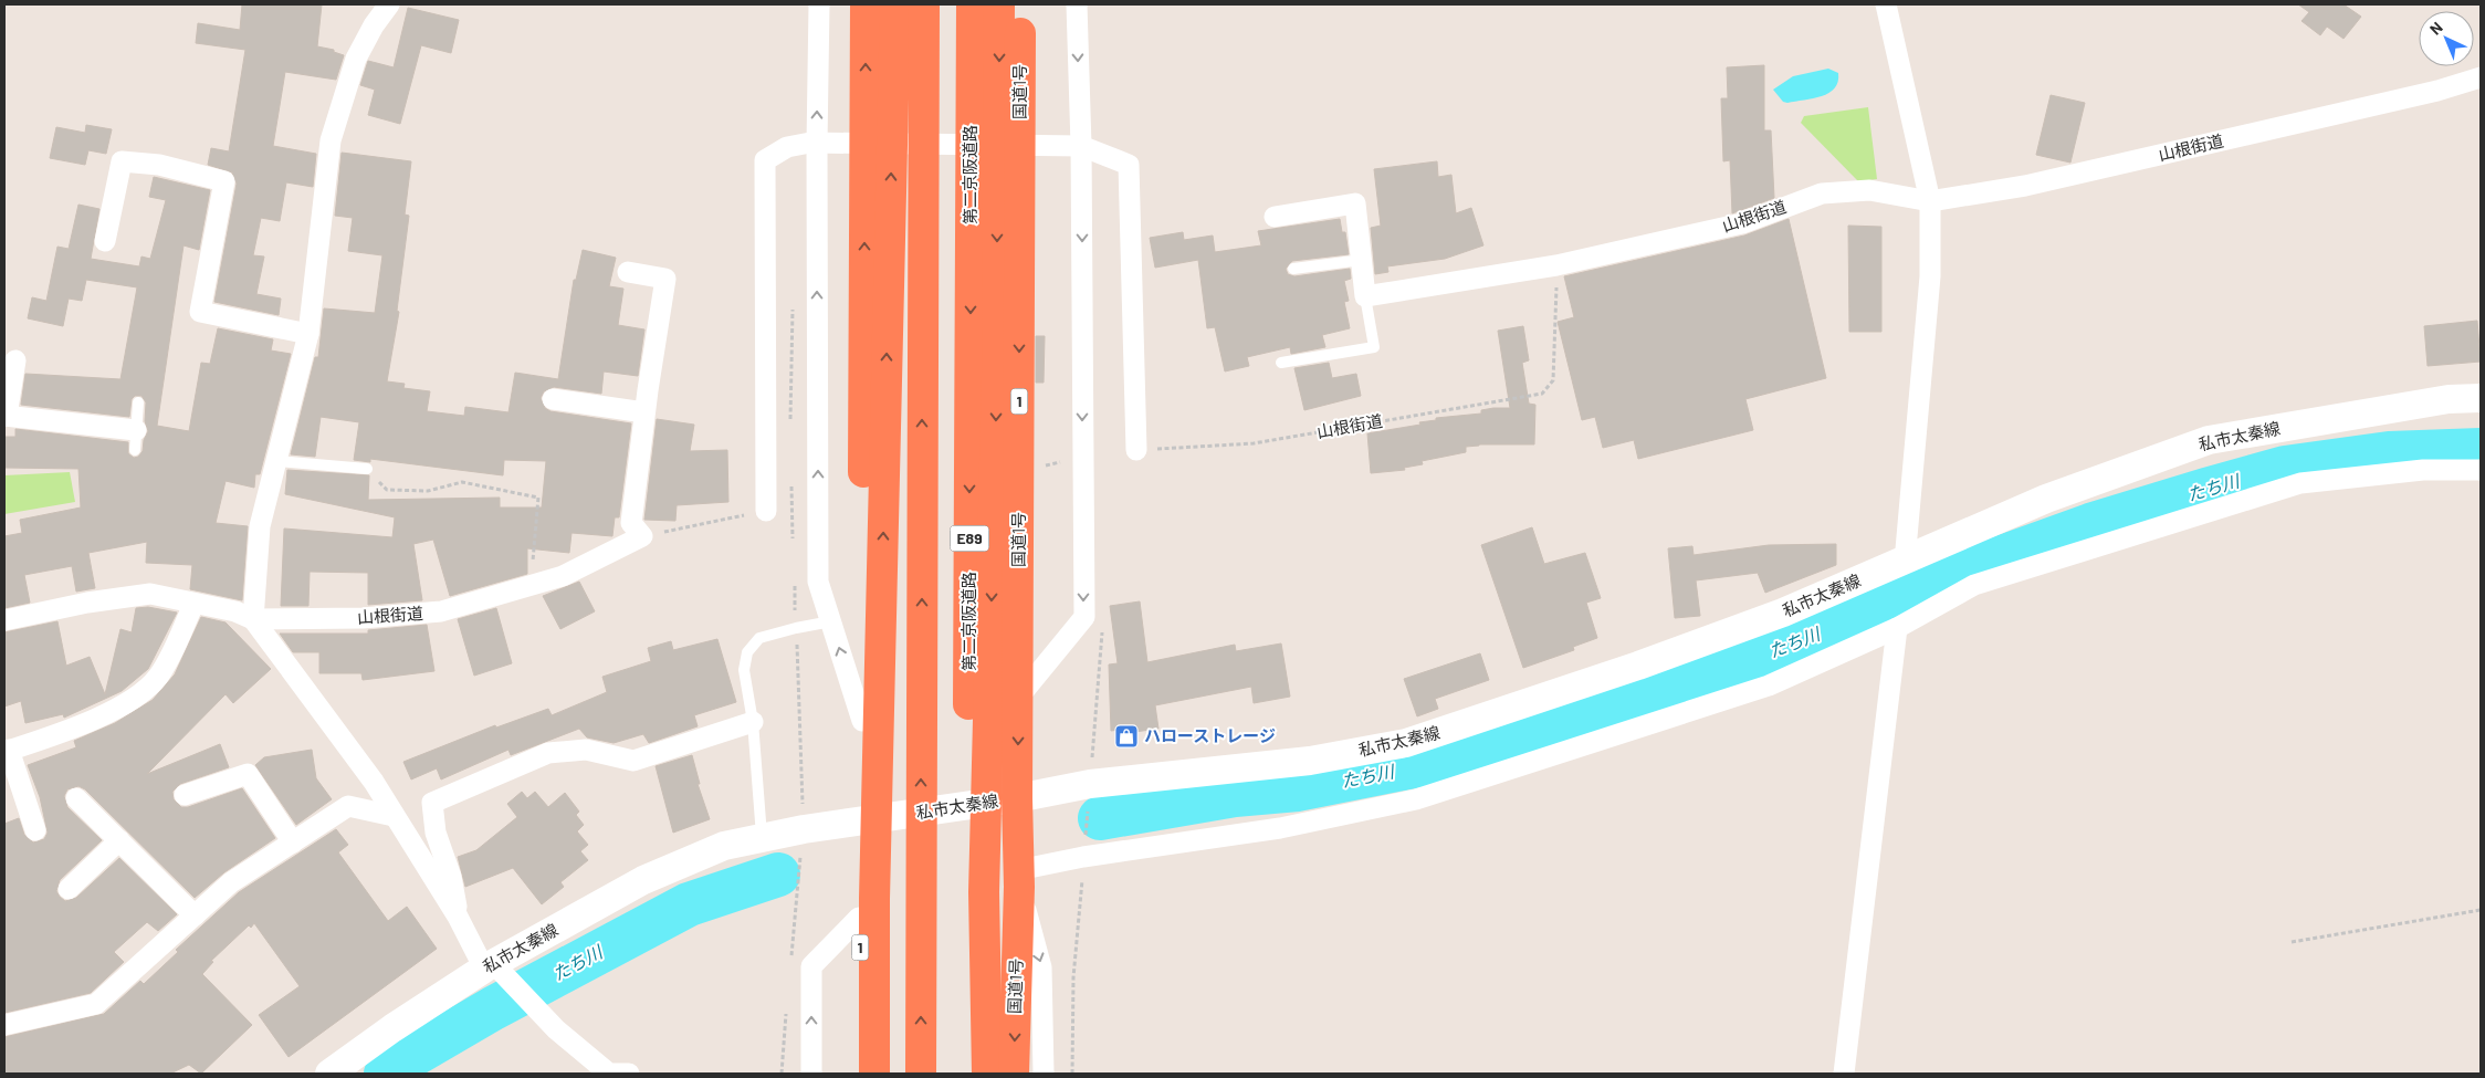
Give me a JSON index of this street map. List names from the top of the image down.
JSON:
{
  "streets": {
    "highway": [
      "国道1号",
      "第二京阪道路",
      "1",
      "E89"
    ],
    "main road": ["私市太秦線"],
    "street": ["山根街道"]
  },
  "crossings": [
    ["国道1号", "私市太秦線"],
    ["1", "私市太秦線"]
  ],
  "water": ["たち川"],
  "places": {
    "shop": ["ハローストレージ"]
  },
  "north": "top left"
}
